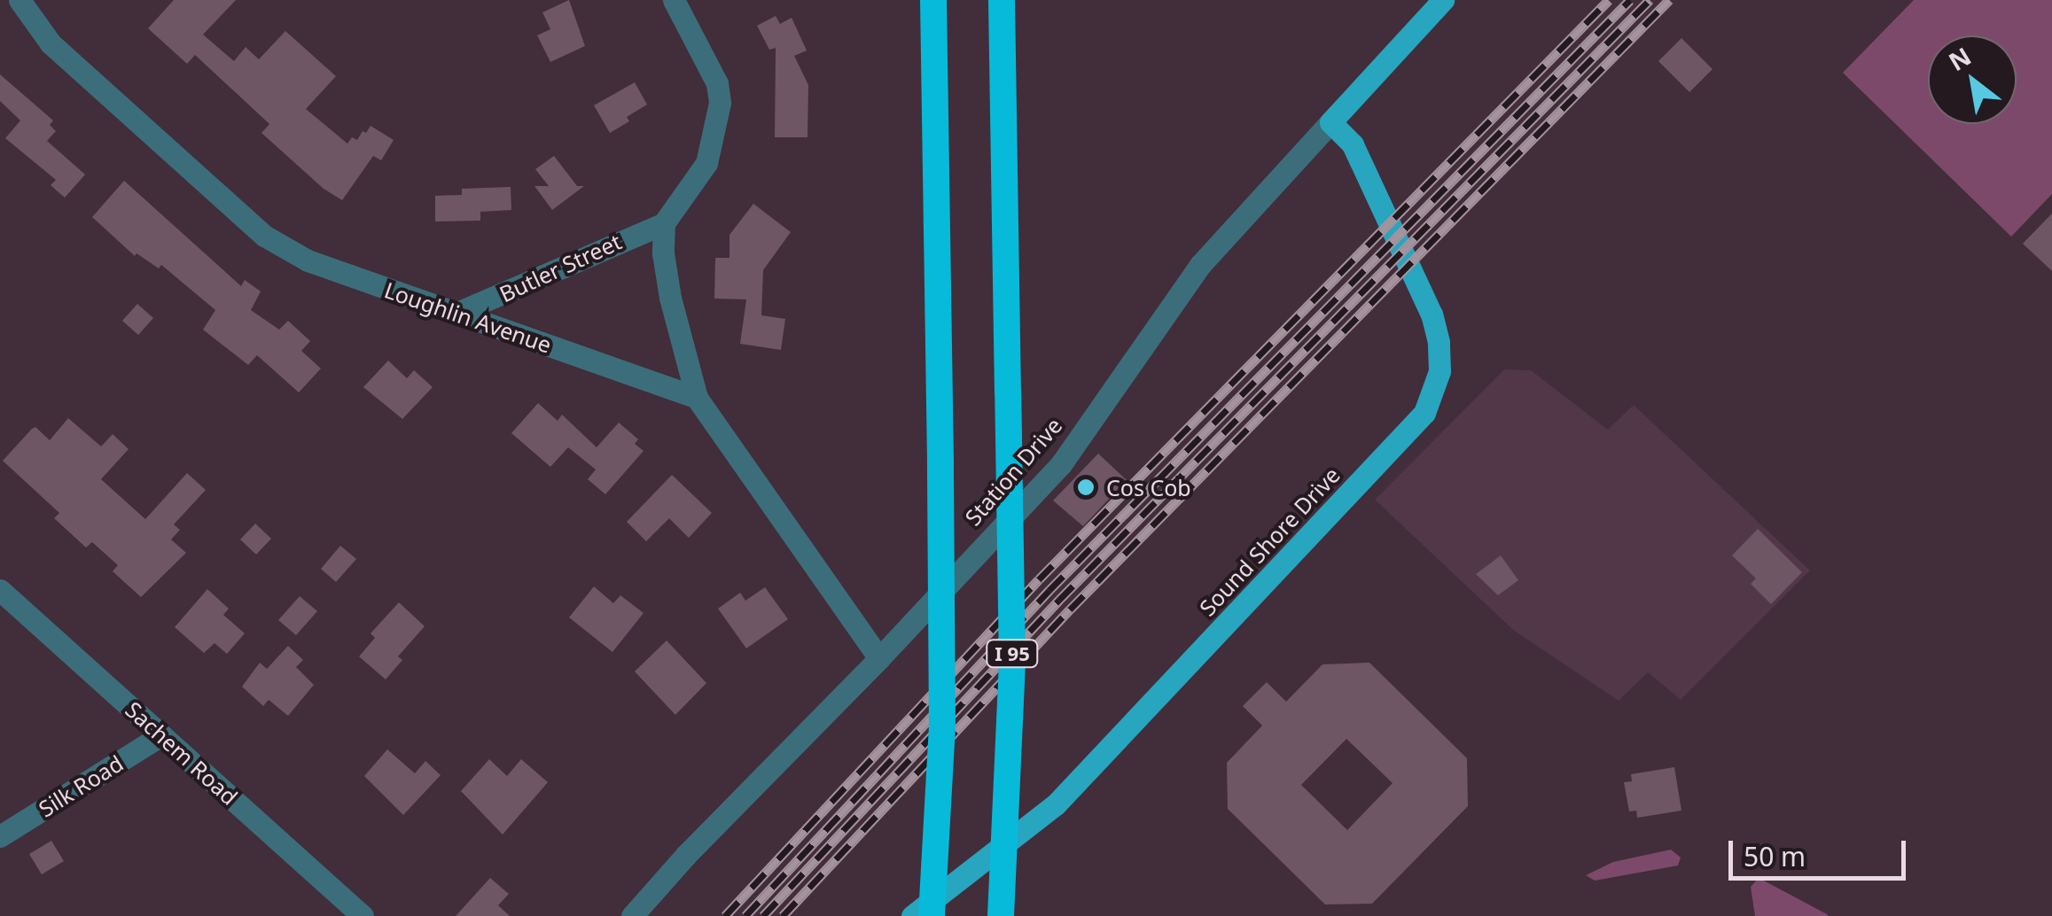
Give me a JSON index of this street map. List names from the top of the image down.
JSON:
{
  "streets": {
    "highway": ["I 95"],
    "main road": ["Station Drive", "Sound Shore Drive"],
    "street": [
      "Butler Street",
      "Loughlin Avenue",
      "Sachem Road",
      "Silk Road"
    ]
  },
  "crossings": [
    ["Butler Street", "Loughlin Avenue"],
    ["Station Drive", "Sound Shore Drive"],
    ["Sachem Road", "Silk Road"]
  ],
  "places": ["Cos Cob"],
  "scale_bar": "50 m",
  "north": "top left"
}
